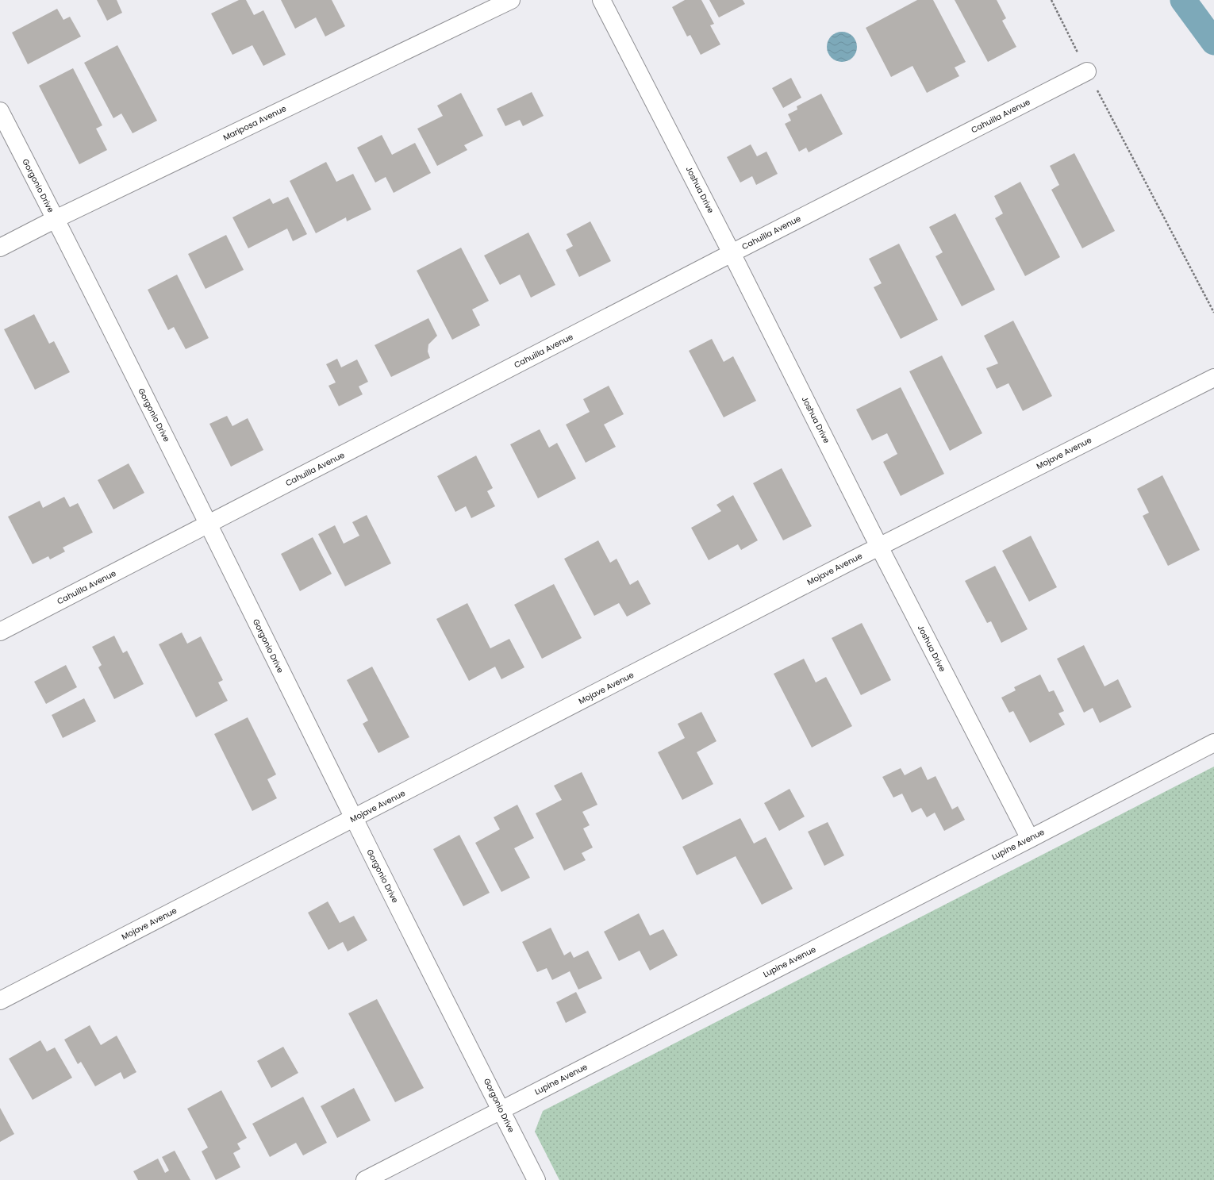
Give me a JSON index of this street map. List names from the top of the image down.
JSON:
{
  "streets": {
    "street": [
      "Cahuilla Avenue",
      "Mariposa Avenue",
      "Gorgonio Drive",
      "Joshua Drive",
      "Mojave Avenue",
      "Lupine Avenue"
    ]
  },
  "crossings": [
    ["Cahuilla Avenue", "Gorgonio Drive"],
    ["Cahuilla Avenue", "Joshua Drive"],
    ["Mariposa Avenue", "Gorgonio Drive"],
    ["Gorgonio Drive", "Mojave Avenue"],
    ["Gorgonio Drive", "Lupine Avenue"],
    ["Joshua Drive", "Mojave Avenue"],
    ["Joshua Drive", "Lupine Avenue"]
  ]
}
